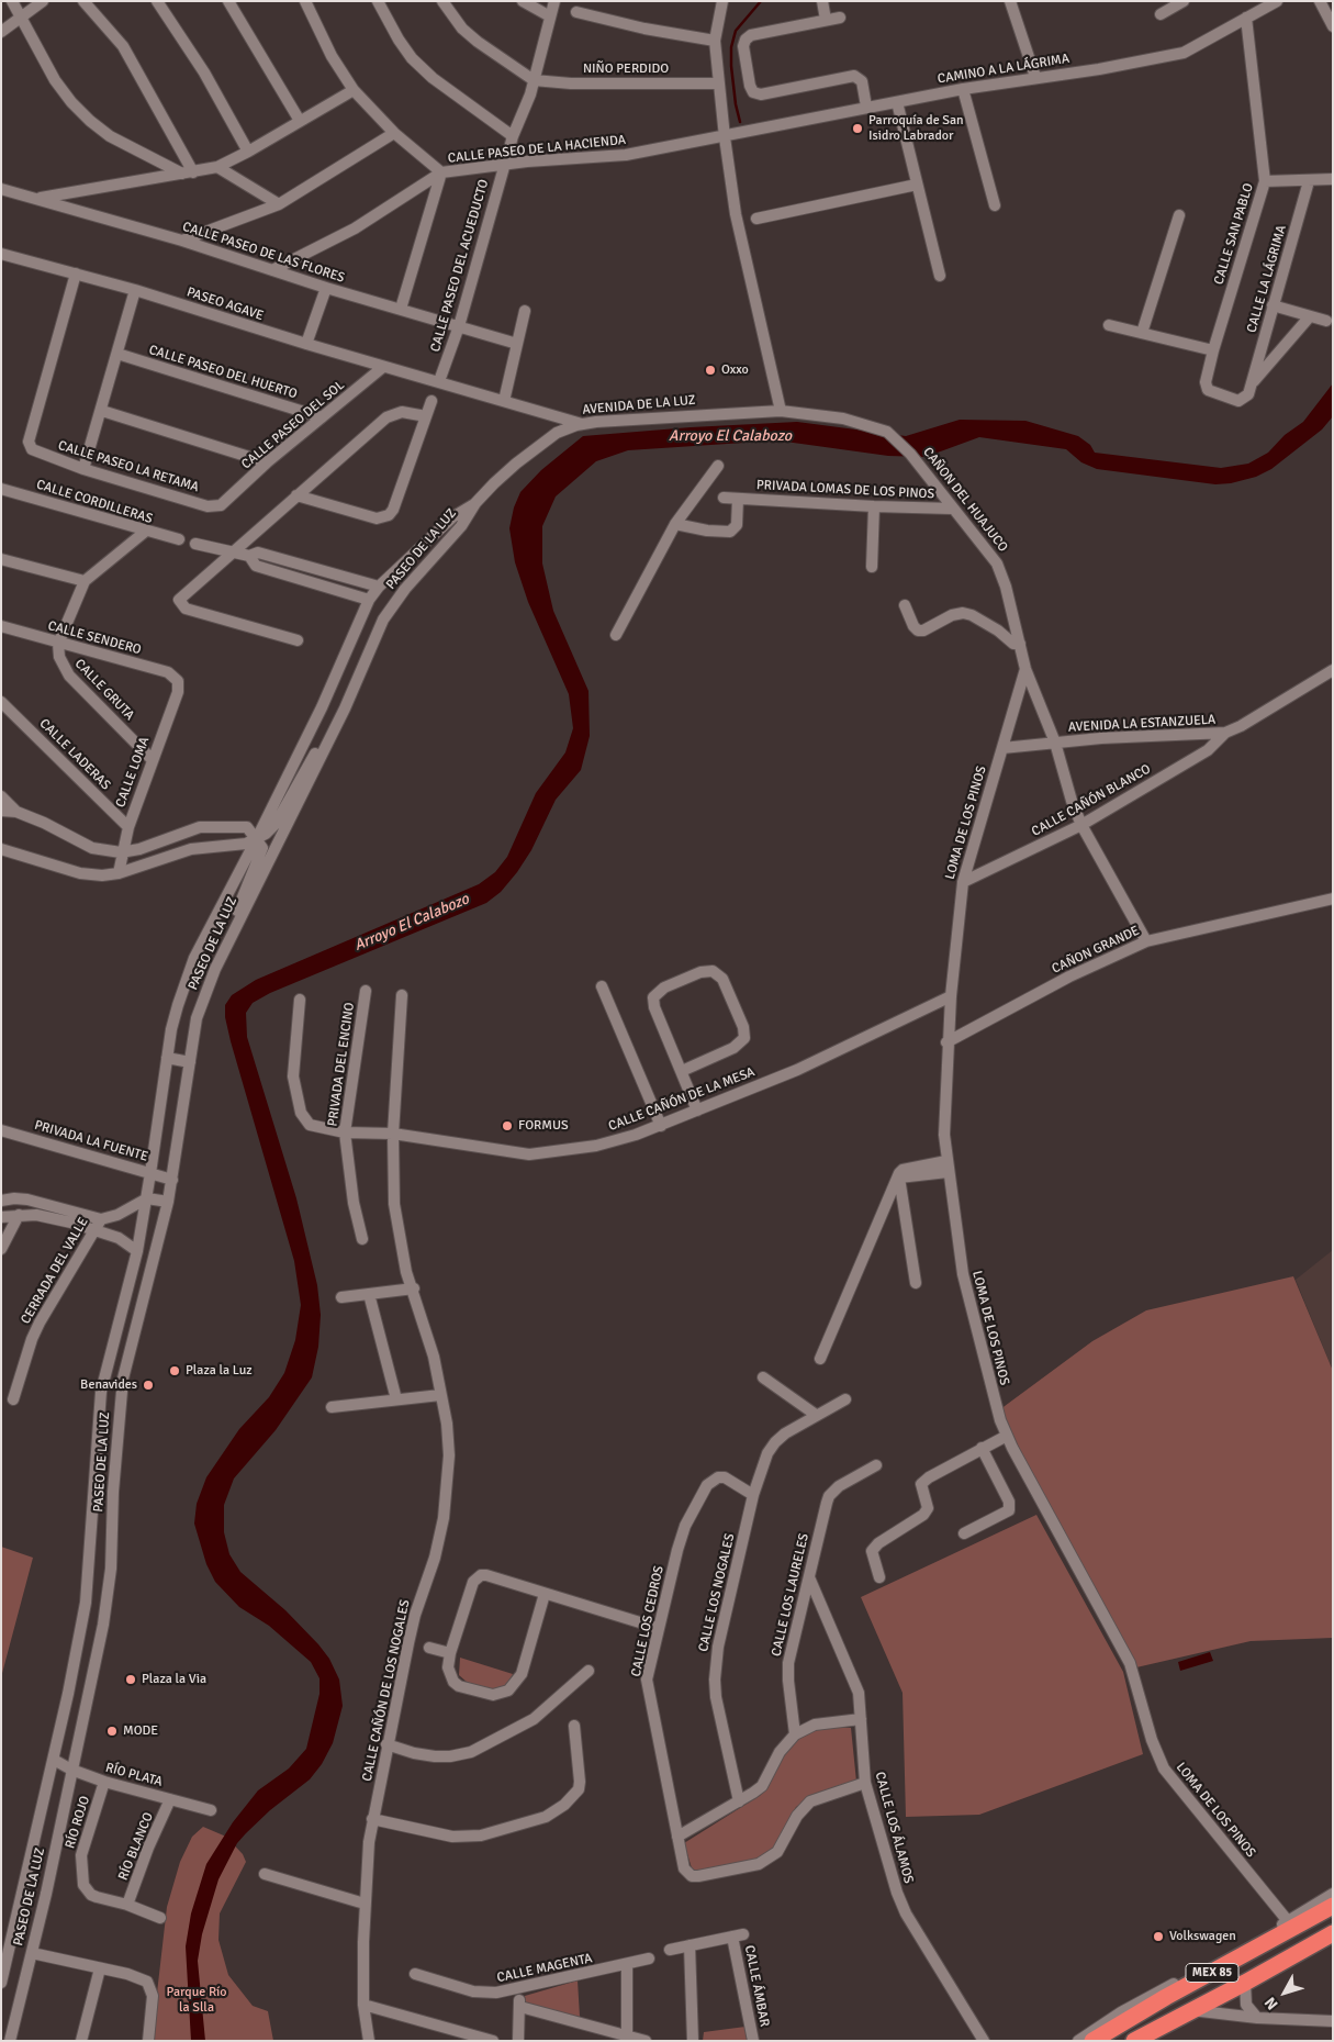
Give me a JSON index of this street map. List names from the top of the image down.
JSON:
{
  "streets": {
    "highway": ["MEX 85"],
    "street": [
      "NIÑO PERDIDO",
      "CAMINO A LA LÁGRIMA",
      "CALLE PASEO DE LA HACIENDA",
      "CALLE SAN PABLO",
      "CALLE PASEO DE LAS FLORES",
      "CALLE PASEO DEL ACUEDUCTO",
      "CALLE LA LÁGRIMA",
      "PASEO AGAVE",
      "CALLE PASEO DEL HUERTO",
      "AVENIDA DE LA LUZ",
      "CALLE PASEO DEL SOL",
      "CALLE PASEO LA RETAMA",
      "PRIVADA LOMAS DE LOS PINOS",
      "CAÑON DEL HUAJUCO",
      "CALLE CORDILLERAS",
      "PASEO DE LA LUZ",
      "CALLE SENDERO",
      "CALLE GRUTA",
      "AVENIDA LA ESTANZUELA",
      "CALLE LADERAS",
      "CALLE LOMA",
      "CALLE CAÑÓN BLANCO",
      "LOMA DE LOS PINOS",
      "CAÑON GRANDE",
      "PRIVADA DEL ENCINO",
      "CALLE CAÑÓN DE LA MESA",
      "PRIVADA LA FUENTE",
      "CERRADA DEL VALLE",
      "CALLE LOS NOGALES",
      "CALLE LOS LAURELES",
      "CALLE LOS CEDROS",
      "CALLE CAÑÓN DE LOS NOGALES",
      "RÍO PLATA",
      "RÍO ROJO",
      "CALLE LOS ÁLAMOS",
      "RÍO BLANCO",
      "CALLE MAGENTA",
      "CALLE ÁMBAR"
    ]
  },
  "crossings": [
    ["NIÑO PERDIDO", "CALLE PASEO DEL ACUEDUCTO"],
    ["CAMINO A LA LÁGRIMA", "CALLE PASEO DE LA HACIENDA"],
    ["CAMINO A LA LÁGRIMA", "CALLE SAN PABLO"],
    ["CALLE PASEO DE LA HACIENDA", "CALLE PASEO DEL ACUEDUCTO"],
    ["CALLE SAN PABLO", "CALLE LA LÁGRIMA"],
    ["CALLE PASEO DE LAS FLORES", "CALLE PASEO DEL ACUEDUCTO"],
    ["CALLE PASEO DEL ACUEDUCTO", "PASEO AGAVE"],
    ["PASEO AGAVE", "CALLE PASEO DEL SOL"],
    ["PASEO AGAVE", "CALLE PASEO LA RETAMA"],
    ["CALLE PASEO DEL HUERTO", "CALLE PASEO DEL SOL"],
    ["AVENIDA DE LA LUZ", "CAÑON DEL HUAJUCO"],
    ["AVENIDA DE LA LUZ", "PASEO DE LA LUZ"],
    ["CALLE PASEO DEL SOL", "CALLE PASEO LA RETAMA"],
    ["PRIVADA LOMAS DE LOS PINOS", "CAÑON DEL HUAJUCO"],
    ["CAÑON DEL HUAJUCO", "AVENIDA LA ESTANZUELA"],
    ["CAÑON DEL HUAJUCO", "CALLE CAÑÓN BLANCO"],
    ["CAÑON DEL HUAJUCO", "LOMA DE LOS PINOS"],
    ["CAÑON DEL HUAJUCO", "CAÑON GRANDE"],
    ["PASEO DE LA LUZ", "PRIVADA LA FUENTE"],
    ["PASEO DE LA LUZ", "RÍO PLATA"],
    ["CALLE SENDERO", "CALLE GRUTA"],
    ["CALLE SENDERO", "CALLE LOMA"],
    ["CALLE GRUTA", "CALLE LOMA"],
    ["AVENIDA LA ESTANZUELA", "CALLE CAÑÓN BLANCO"],
    ["AVENIDA LA ESTANZUELA", "LOMA DE LOS PINOS"],
    ["CALLE LADERAS", "CALLE LOMA"],
    ["CALLE CAÑÓN BLANCO", "LOMA DE LOS PINOS"],
    ["LOMA DE LOS PINOS", "CAÑON GRANDE"],
    ["LOMA DE LOS PINOS", "CALLE CAÑÓN DE LA MESA"],
    ["PRIVADA DEL ENCINO", "CALLE CAÑÓN DE LA MESA"],
    ["CALLE CAÑÓN DE LA MESA", "CALLE CAÑÓN DE LOS NOGALES"],
    ["CALLE LOS NOGALES", "CALLE LOS CEDROS"],
    ["CALLE LOS LAURELES", "CALLE LOS ÁLAMOS"],
    ["CALLE LOS CEDROS", "CALLE LOS ÁLAMOS"],
    ["RÍO PLATA", "RÍO ROJO"],
    ["RÍO PLATA", "RÍO BLANCO"],
    ["RÍO ROJO", "RÍO BLANCO"]
  ],
  "water": ["Arroyo El Calabozo"],
  "parks": ["Parque Río la Slla"],
  "places": [
    "Parroquía de San Isidro Labrador",
    "Oxxo",
    "FORMUS",
    "Plaza la Luz",
    "Benavides",
    "Plaza la Via",
    "MODE",
    "Volkswagen"
  ],
  "north": "bottom left"
}
